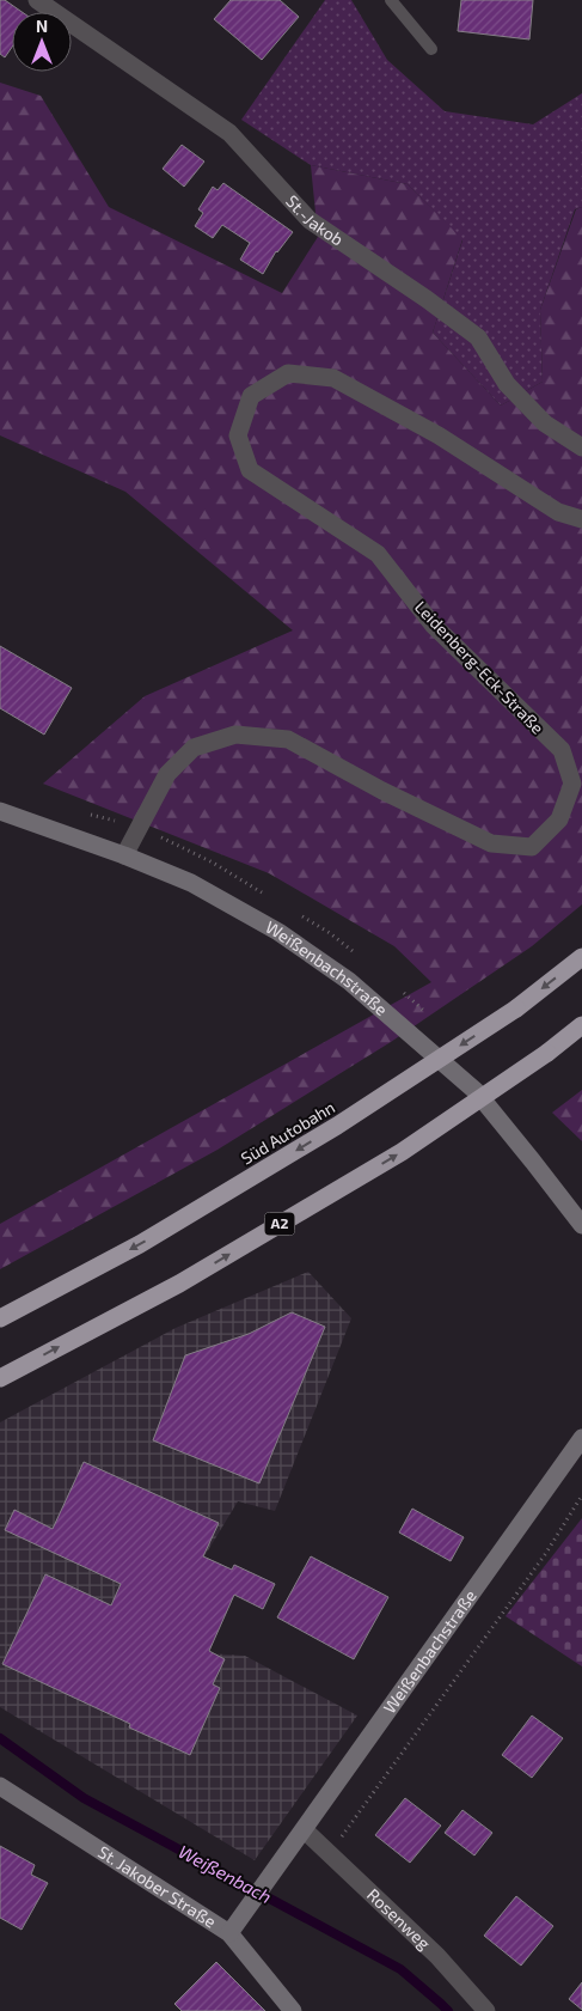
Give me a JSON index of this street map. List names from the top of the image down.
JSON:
{
  "streets": {
    "highway": ["Süd Autobahn", "A2"],
    "main road": ["Weißenbachstraße", "St. Jakober Straße"],
    "street": ["St.-Jakob", "Leidenberg-Eck-Straße", "Rosenweg"]
  },
  "crossings": [
    ["Leidenberg-Eck-Straße", "Weißenbachstraße"],
    ["Weißenbachstraße", "St. Jakober Straße"],
    ["Weißenbachstraße", "Rosenweg"]
  ],
  "water": ["Weißenbach"],
  "north": "top"
}
